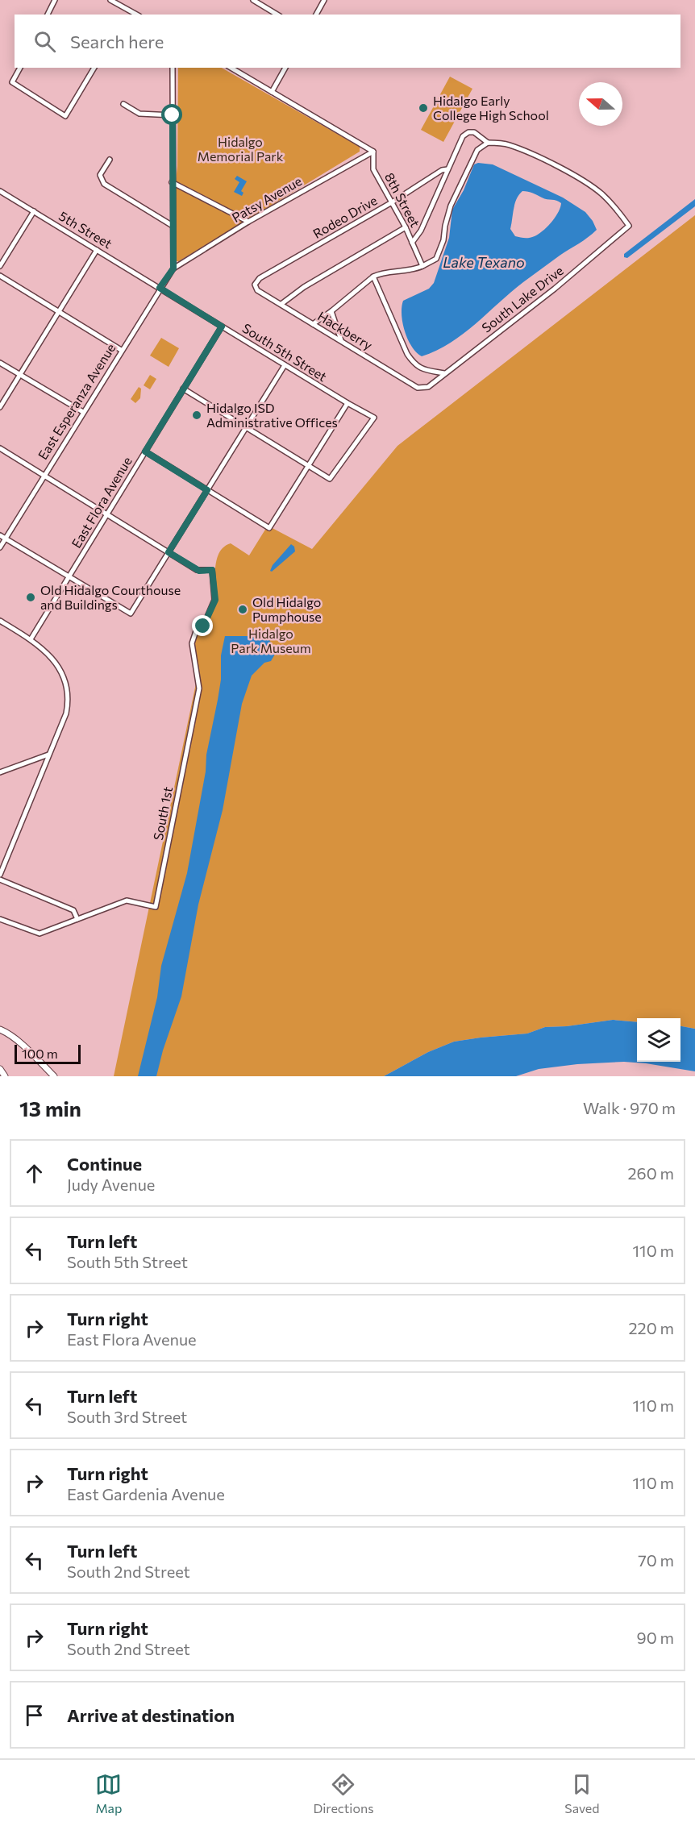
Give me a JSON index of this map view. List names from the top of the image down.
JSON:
{
  "streets": {
    "street": [
      "Patsy Avenue",
      "8th Street",
      "Rodeo Drive",
      "5th Street",
      "South Lake Drive",
      "Hackberry",
      "South 5th Street",
      "East Esperanza Avenue",
      "East Flora Avenue",
      "South 1st"
    ]
  },
  "crossings": [
    ["Patsy Avenue", "8th Street"],
    ["Patsy Avenue", "East Esperanza Avenue"],
    ["8th Street", "Rodeo Drive"],
    ["Rodeo Drive", "Hackberry"],
    ["5th Street", "South 5th Street"],
    ["5th Street", "East Esperanza Avenue"],
    ["South Lake Drive", "Hackberry"],
    ["South 5th Street", "East Esperanza Avenue"],
    ["South 5th Street", "East Flora Avenue"]
  ],
  "water": ["Lake Texano"],
  "parks": ["Hidalgo Memorial Park", "Hidalgo Park Museum"],
  "places": [
    "Hidalgo Early College High School",
    "Hidalgo ISD Administrative Offices",
    "Old Hidalgo Courthouse and Buildings",
    "Old Hidalgo Pumphouse"
  ],
  "scale_bar": "100 m",
  "north": "left",
  "page": {
    "search": "Search here",
    "scale": "100 m",
    "heading": ["13 min", "Walk · 970 m"],
    "list": [
      ["Continue", "Judy Avenue", "260 m"],
      ["Turn left", "South 5th Street", "110 m"],
      ["Turn right", "East Flora Avenue", "220 m"],
      ["Turn left", "South 3rd Street", "110 m"],
      ["Turn right", "East Gardenia Avenue", "110 m"],
      ["Turn left", "South 2nd Street", "70 m"],
      ["Turn right", "South 2nd Street", "90 m"],
      "Arrive at destination"
    ],
    "nav": ["Map", "Directions", "Saved"]
  }
}
